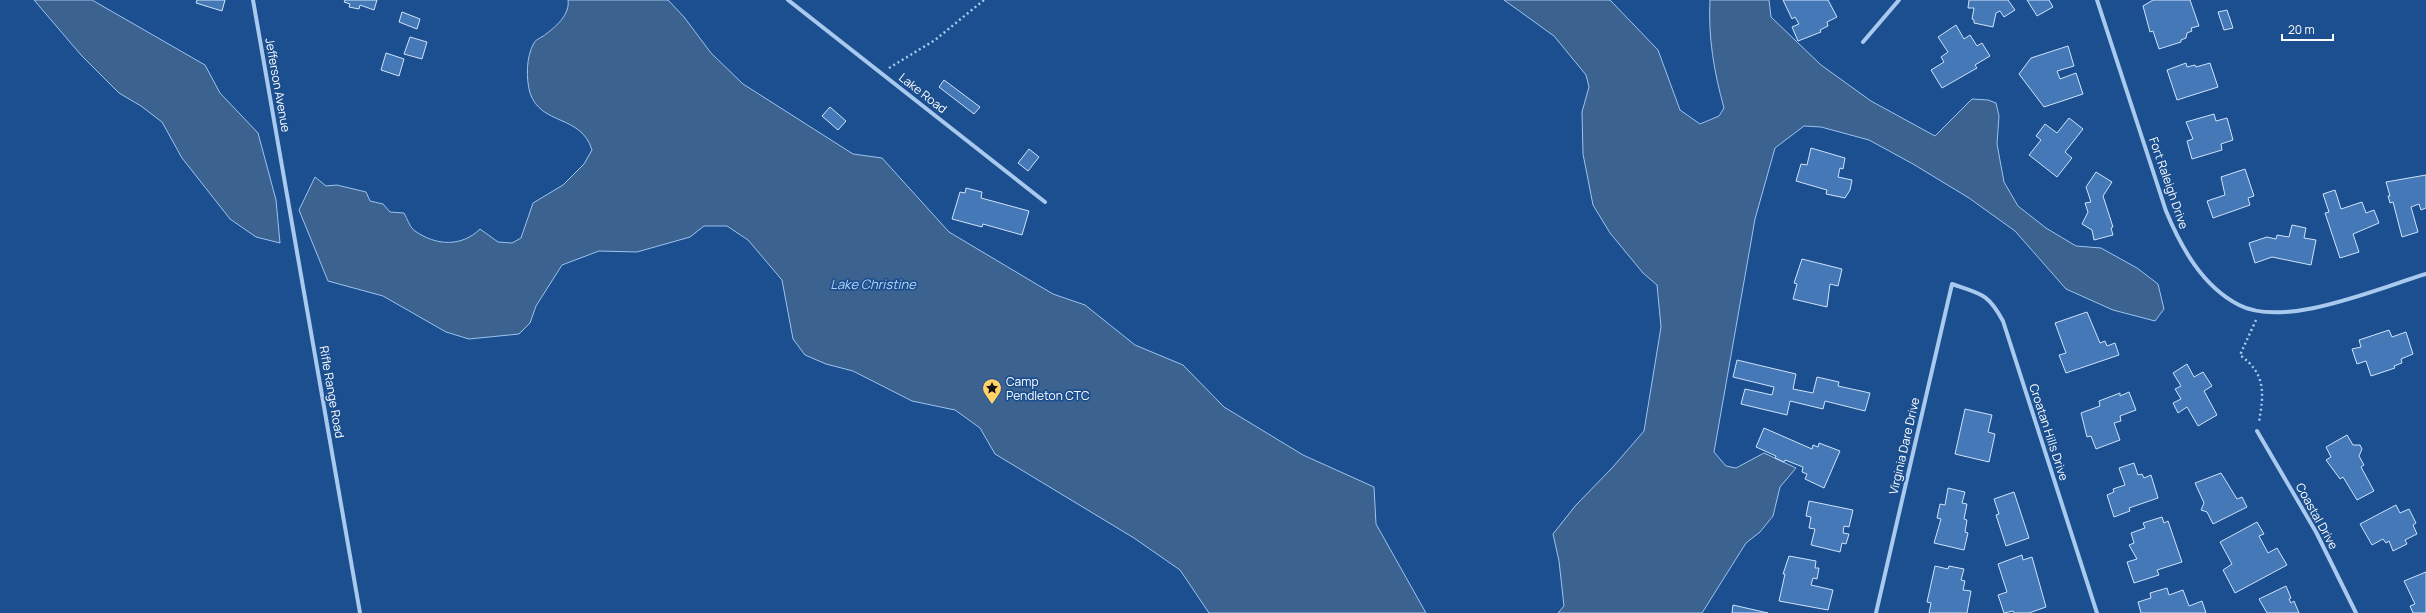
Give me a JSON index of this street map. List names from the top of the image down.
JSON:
{
  "streets": {
    "street": [
      "Jefferson Avenue",
      "Lake Road",
      "Fort Raleigh Drive",
      "Rifle Range Road",
      "Croatan Hills Drive",
      "Virginia Dare Drive",
      "Coastal Drive"
    ]
  },
  "crossings": [
    ["Jefferson Avenue", "Rifle Range Road"],
    ["Croatan Hills Drive", "Virginia Dare Drive"]
  ],
  "water": ["Lake Christine"],
  "places": {
    "place": ["Camp Pendleton CTC"]
  },
  "scale_bar": "20 m"
}
